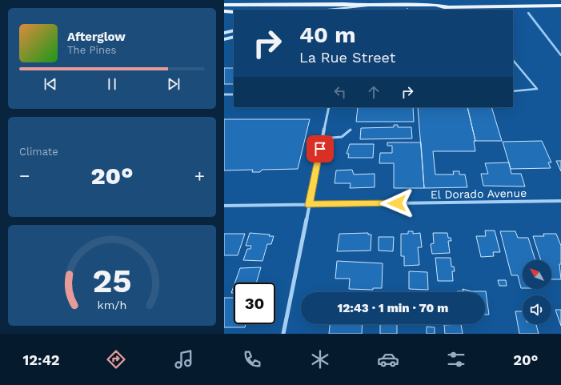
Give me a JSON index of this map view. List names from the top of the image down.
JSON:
{
  "streets": {
    "street": ["El Dorado Avenue"]
  },
  "north": "top left",
  "page": {
    "turn": ["40 m", "La Rue Street"],
    "song": ["Afterglow", "The Pines"],
    "tile": "Climate",
    "heat": ["−", "20°", "+"],
    "limit": "30",
    "trip": "12:43 · 1 min · 70 m",
    "tabs": ["12:42", "20°"],
    "gauge": ["25", "km/h"]
  }
}
